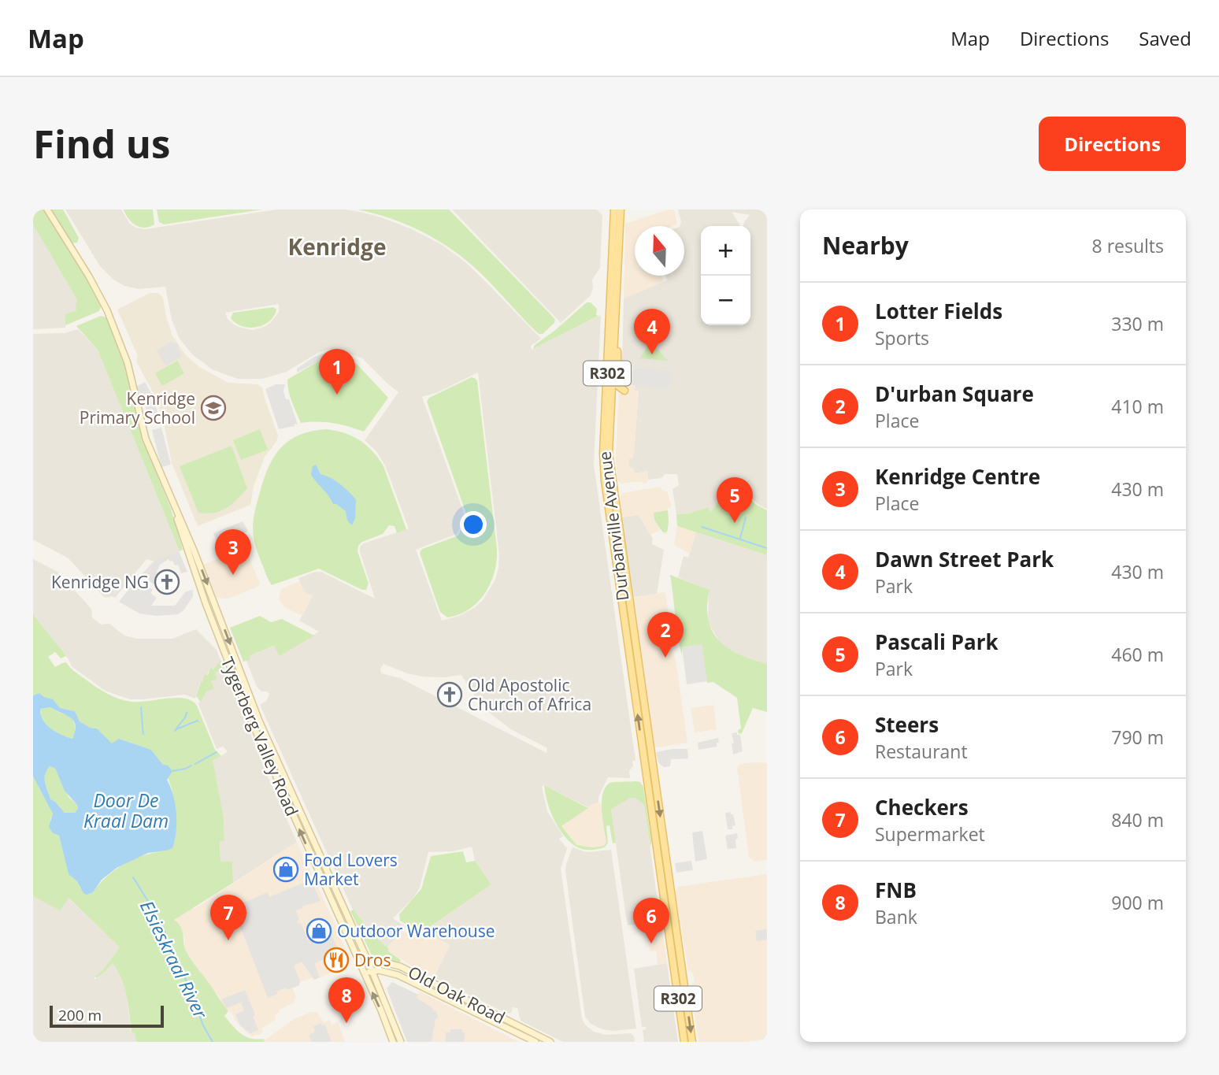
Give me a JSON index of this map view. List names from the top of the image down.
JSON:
{
  "streets": {
    "main road": [
      "R302",
      "Durbanville Avenue",
      "Tygerberg Valley Road",
      "Old Oak Road"
    ]
  },
  "crossings": [
    ["R302", "Durbanville Avenue"],
    ["Tygerberg Valley Road", "Old Oak Road"]
  ],
  "districts": ["Kenridge"],
  "water": ["Door De Kraal Dam", "Elsieskraal River"],
  "places": {
    "school or university": ["Kenridge Primary School"],
    "church": ["Kenridge NG", "Old Apostolic Church of Africa"],
    "shop": ["Food Lovers Market", "Outdoor Warehouse"],
    "restaurant": ["Dros"]
  },
  "scale_bar": "200 m",
  "north": "top",
  "page": {
    "header": "Map",
    "nav": ["Map", "Directions", "Saved"],
    "buttons": "Directions",
    "title": "Find us",
    "heading": ["Nearby", "8 results"],
    "map_buttons": ["+", "−"],
    "list": [
      {
        "mark": "1",
        "name": "Lotter Fields",
        "note": "Sports",
        "value": "330 m"
      },
      {
        "mark": "2",
        "name": "D'urban Square",
        "note": "Place",
        "value": "410 m"
      },
      {
        "mark": "3",
        "name": "Kenridge Centre",
        "note": "Place",
        "value": "430 m"
      },
      {
        "mark": "4",
        "name": "Dawn Street Park",
        "note": "Park",
        "value": "430 m"
      },
      {
        "mark": "5",
        "name": "Pascali Park",
        "note": "Park",
        "value": "460 m"
      },
      {
        "mark": "6",
        "name": "Steers",
        "note": "Restaurant",
        "value": "790 m"
      },
      {
        "mark": "7",
        "name": "Checkers",
        "note": "Supermarket",
        "value": "840 m"
      },
      {
        "mark": "8",
        "name": "FNB",
        "note": "Bank",
        "value": "900 m"
      }
    ],
    "pins": [
      "4",
      "1",
      "5",
      "3",
      "2",
      "7",
      "6",
      "8"
    ],
    "scale": "200 m"
  }
}
